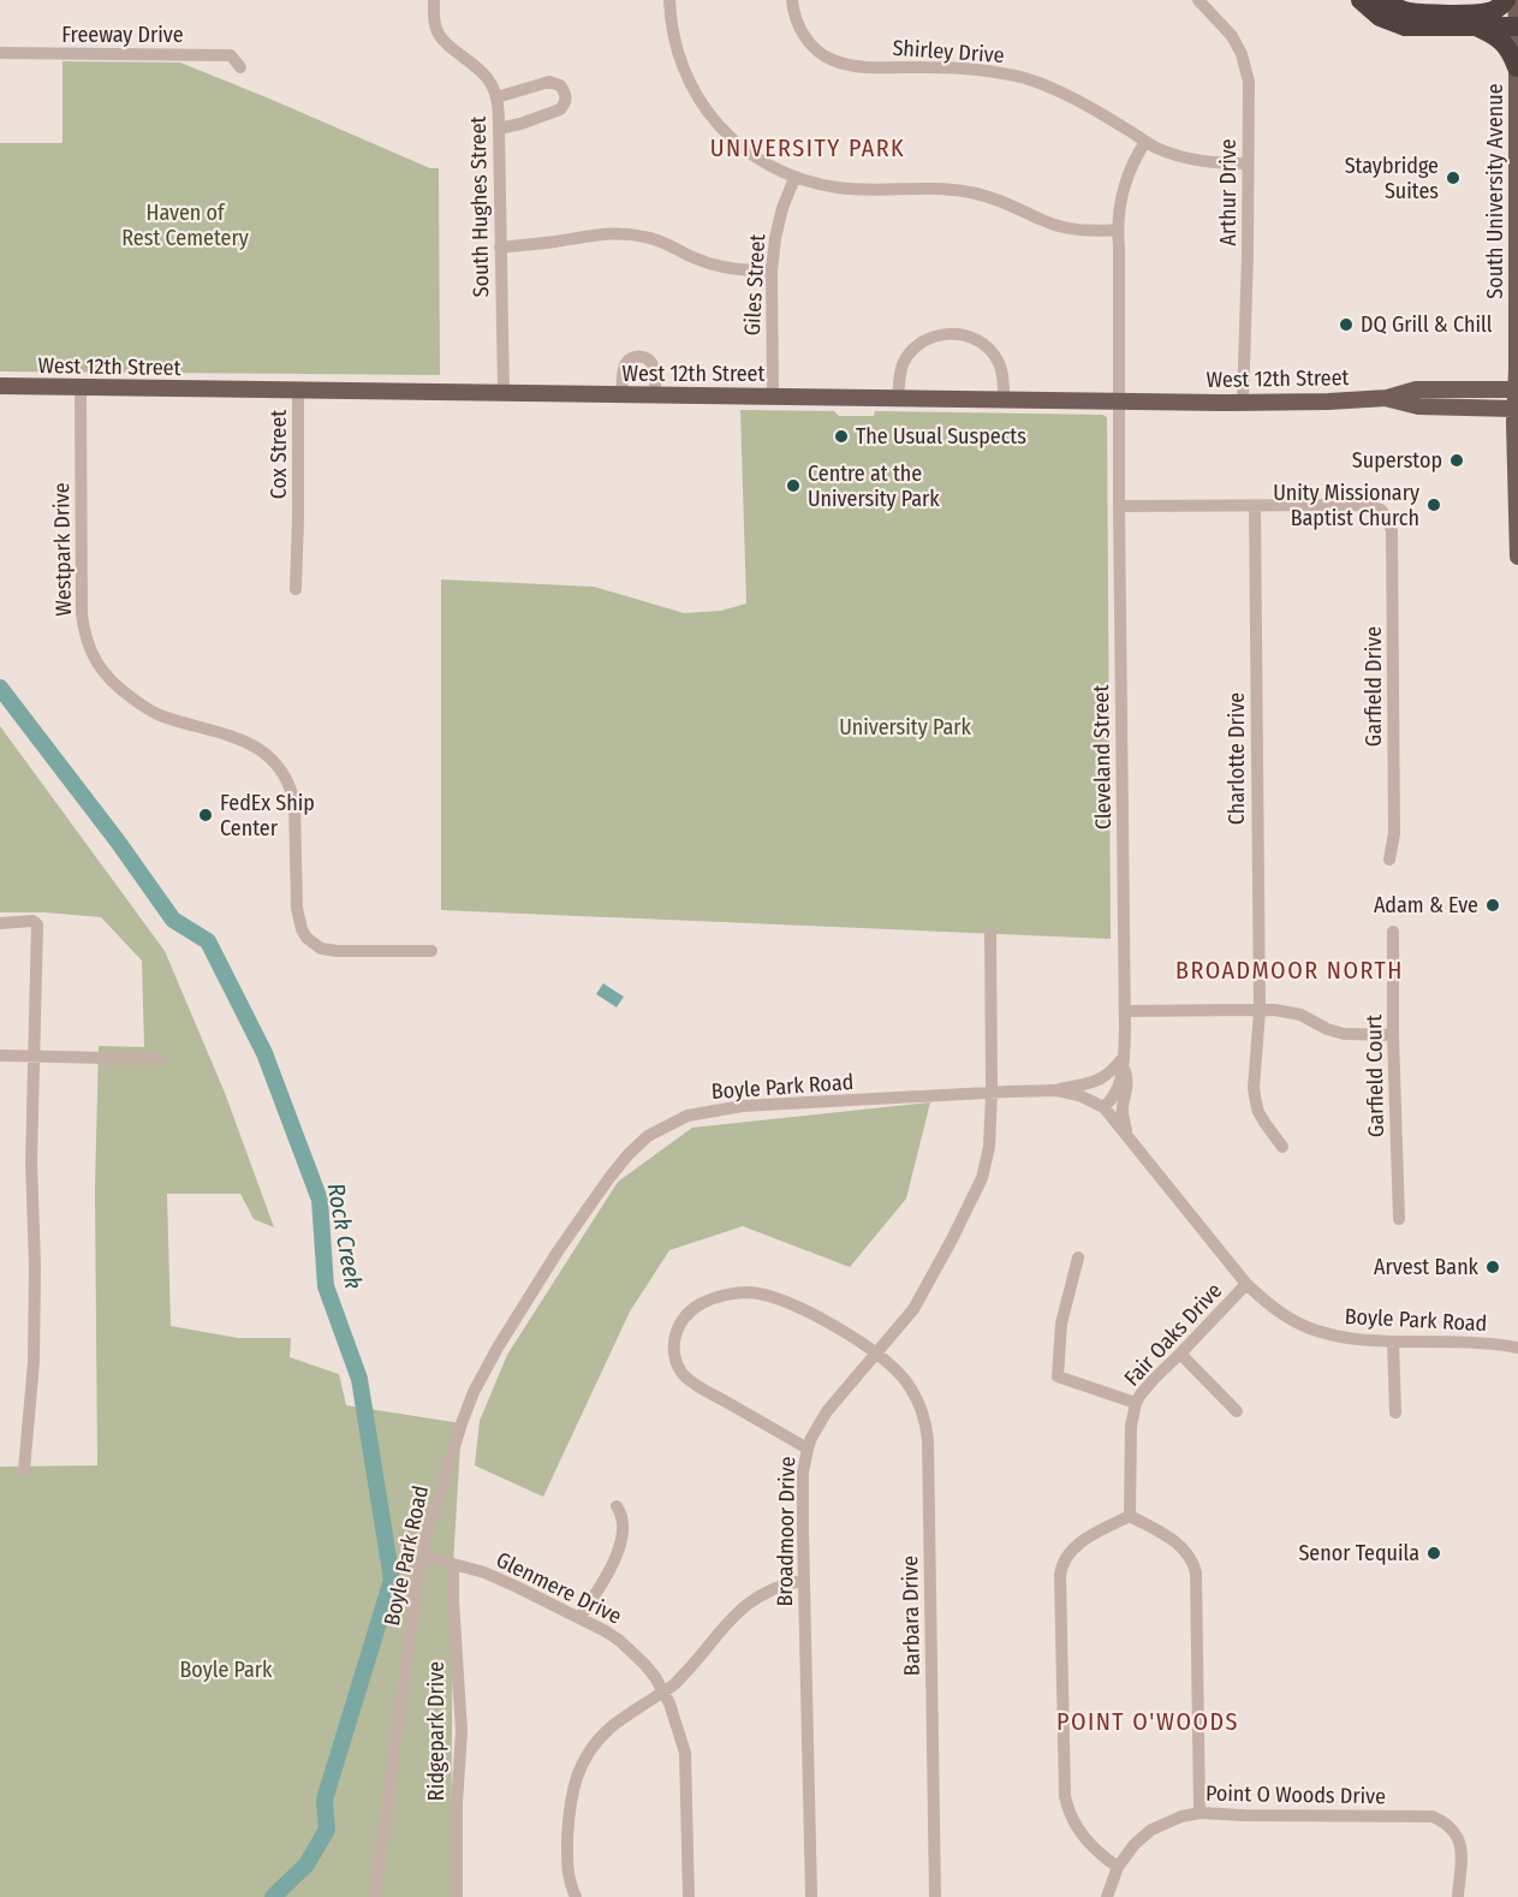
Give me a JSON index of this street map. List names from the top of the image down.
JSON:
{
  "streets": {
    "main road": ["South University Avenue", "West 12th Street"],
    "street": [
      "Freeway Drive",
      "Shirley Drive",
      "Arthur Drive",
      "South Hughes Street",
      "Giles Street",
      "Cox Street",
      "Westpark Drive",
      "Garfield Drive",
      "Cleveland Street",
      "Charlotte Drive",
      "Garfield Court",
      "Boyle Park Road",
      "Fair Oaks Drive",
      "Broadmoor Drive",
      "Glenmere Drive",
      "Barbara Drive",
      "Ridgepark Drive",
      "Point O Woods Drive"
    ]
  },
  "crossings": [
    ["Shirley Drive", "Arthur Drive"],
    ["Shirley Drive", "Cleveland Street"],
    ["South University Avenue", "West 12th Street"],
    ["Arthur Drive", "West 12th Street"],
    ["South Hughes Street", "West 12th Street"],
    ["Giles Street", "West 12th Street"],
    ["West 12th Street", "Cox Street"],
    ["West 12th Street", "Westpark Drive"],
    ["West 12th Street", "Cleveland Street"],
    ["Garfield Drive", "Charlotte Drive"],
    ["Cleveland Street", "Boyle Park Road"],
    ["Boyle Park Road", "Fair Oaks Drive"],
    ["Boyle Park Road", "Broadmoor Drive"],
    ["Boyle Park Road", "Glenmere Drive"],
    ["Broadmoor Drive", "Barbara Drive"],
    ["Glenmere Drive", "Ridgepark Drive"]
  ],
  "districts": ["UNIVERSITY PARK", "BROADMOOR NORTH", "POINT O'WOODS"],
  "water": ["Rock Creek"],
  "parks": ["Haven of Rest Cemetery", "University Park", "Boyle Park"],
  "places": [
    "Staybridge Suites",
    "DQ Grill & Chill",
    "The Usual Suspects",
    "Superstop",
    "Centre at the University Park",
    "Unity Missionary Baptist Church",
    "FedEx Ship Center",
    "Adam & Eve",
    "Arvest Bank",
    "Senor Tequila"
  ]
}
